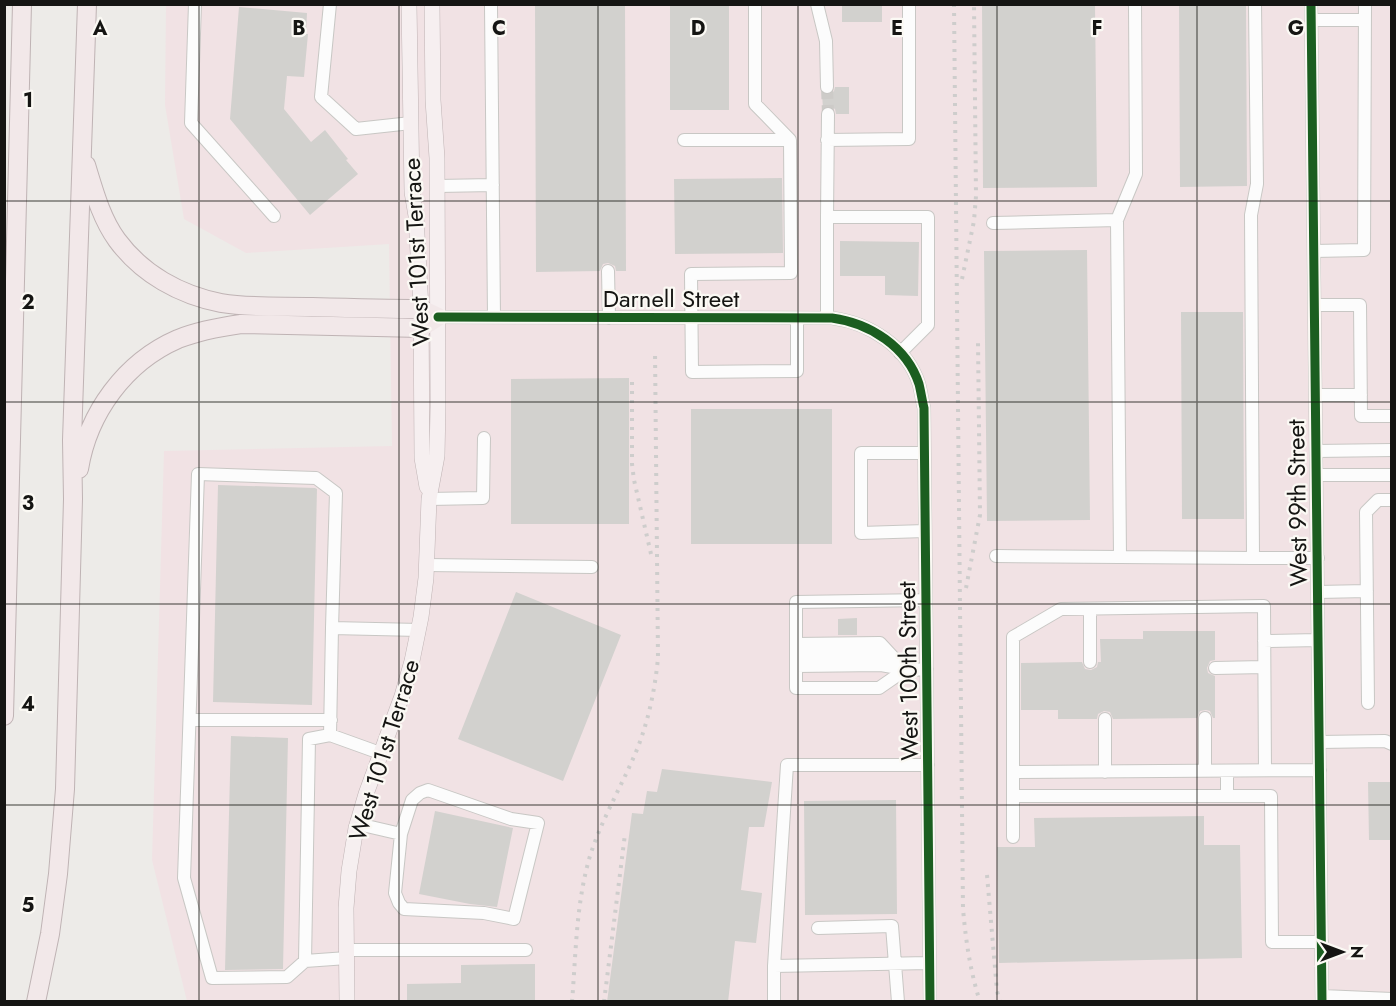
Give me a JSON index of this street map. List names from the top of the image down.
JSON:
{
  "streets": {
    "main road": ["West 101st Terrace"],
    "street": ["Darnell Street", "West 99th Street", "West 100th Street"]
  },
  "crossings": [
    ["West 101st Terrace", "Darnell Street"],
    ["Darnell Street", "West 100th Street"]
  ],
  "north": "right",
  "grid": {
    "columns": [
      "A",
      "B",
      "C",
      "D",
      "E",
      "F",
      "G"
    ],
    "rows": [
      "1",
      "2",
      "3",
      "4",
      "5"
    ]
  }
}
